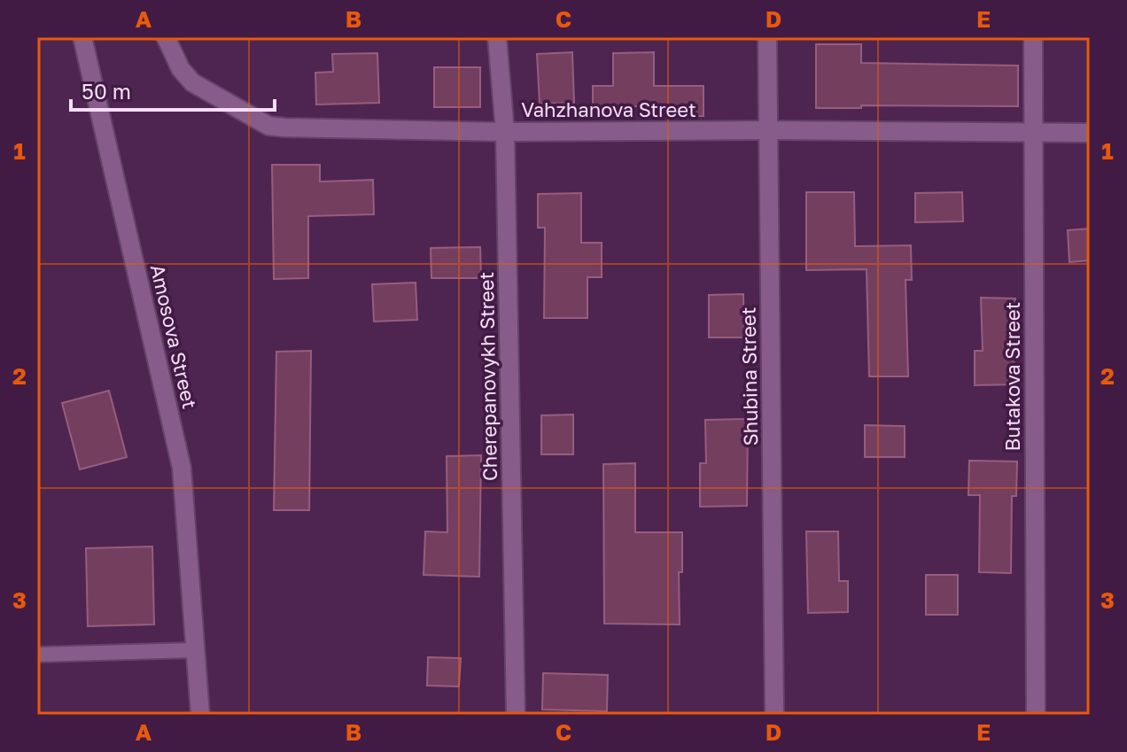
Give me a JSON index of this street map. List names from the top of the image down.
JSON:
{
  "streets": {
    "street": [
      "Vahzhanova Street",
      "Amosova Street",
      "Cherepanovykh Street",
      "Shubina Street",
      "Butakova Street"
    ]
  },
  "crossings": [
    ["Vahzhanova Street", "Cherepanovykh Street"],
    ["Vahzhanova Street", "Shubina Street"],
    ["Vahzhanova Street", "Butakova Street"]
  ],
  "scale_bar": "50 m",
  "grid": {
    "columns": [
      "A",
      "B",
      "C",
      "D",
      "E"
    ],
    "rows": ["1", "2", "3"]
  }
}
